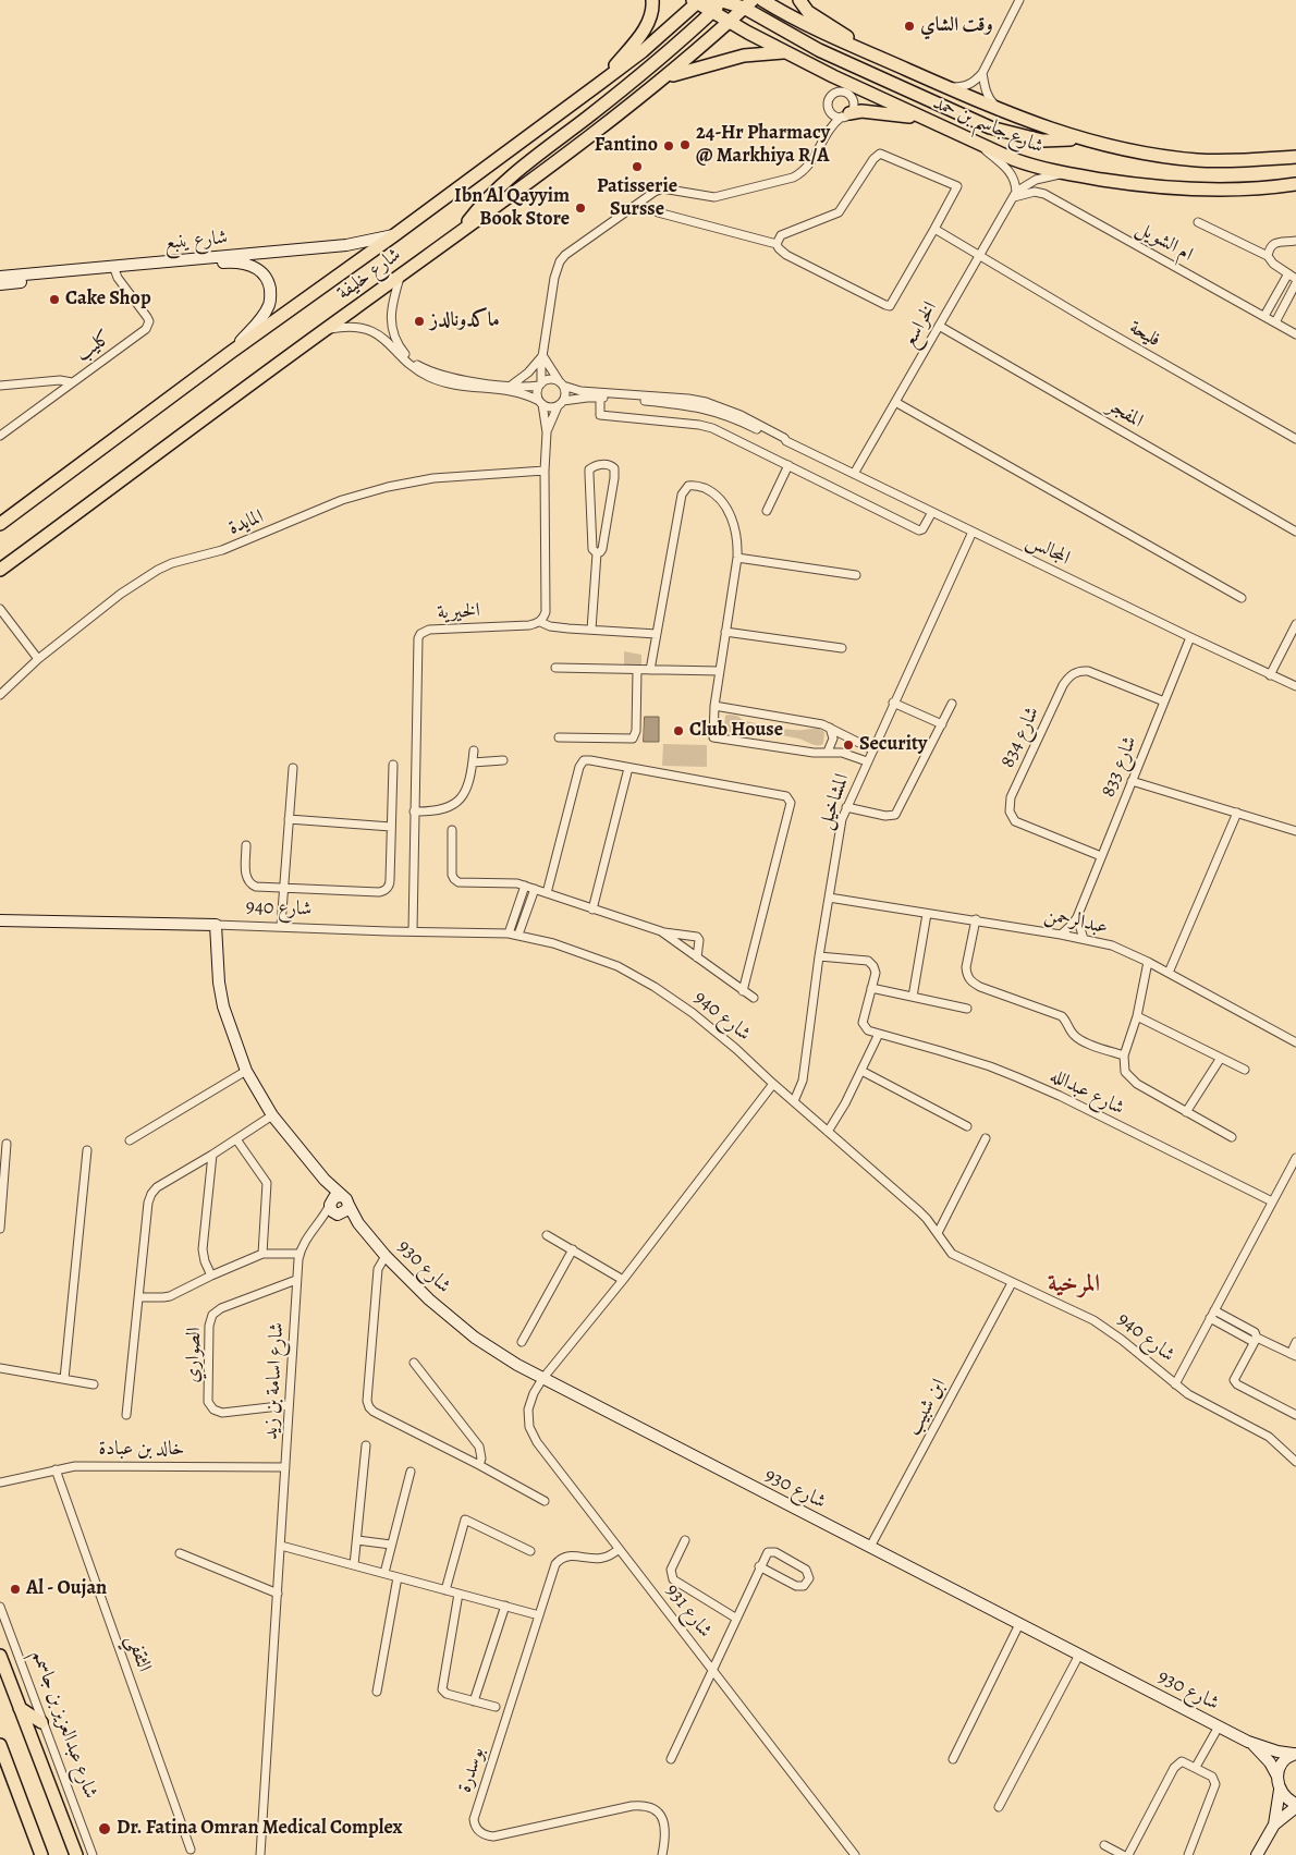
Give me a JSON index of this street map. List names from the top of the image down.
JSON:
{
  "streets": {
    "main road": ["شارع جاسم بن حمد", "شارع خليفة", "شارع عبدالعزيز بن جاسمم"],
    "street": [
      "شارع ينبع",
      "ام الشويل",
      "الخراسع",
      "فليحة",
      "كليب",
      "المفجر",
      "المايدة",
      "المجالس",
      "الخيرية",
      "شارع 834",
      "شارع 833",
      "المشاخيل",
      "شارع 940",
      "عبدالرحمن",
      "شارع عبدالله",
      "شارع 930",
      "الصواري",
      "شارع اسامة بن زيد",
      "ابن شبيب",
      "خالد بن عبادة",
      "شارع 931",
      "الثقفي",
      "بوسدرة"
    ]
  },
  "crossings": [
    ["شارع جاسم بن حمد", "شارع خليفة"],
    ["شارع ينبع", "شارع خليفة"],
    ["شارع ينبع", "كليب"],
    ["ام الشويل", "الخراسع"],
    ["الخراسع", "فليحة"],
    ["الخراسع", "المفجر"],
    ["الخراسع", "المجالس"],
    ["المجالس", "شارع 833"],
    ["المجالس", "المشاخيل"],
    ["الخيرية", "شارع 940"],
    ["شارع 834", "شارع 833"],
    ["شارع 833", "عبدالرحمن"],
    ["المشاخيل", "شارع 940"],
    ["المشاخيل", "عبدالرحمن"],
    ["شارع 940", "شارع 930"],
    ["شارع 940", "ابن شبيب"],
    ["شارع 940", "شارع 931"],
    ["شارع 930", "شارع اسامة بن زيد"],
    ["شارع 930", "ابن شبيب"],
    ["شارع 930", "شارع 931"],
    ["الصواري", "شارع اسامة بن زيد"],
    ["شارع اسامة بن زيد", "خالد بن عبادة"],
    ["خالد بن عبادة", "الثقفي"],
    ["شارع 931", "بوسدرة"]
  ],
  "districts": ["المرخية"],
  "places": [
    "وقت الشاي",
    "24-Hr Pharmacy @ Markhiya R/A",
    "Fantino",
    "Patisserie Sursse",
    "Ibn Al Qayyim Book Store",
    "Cake Shop",
    "ماكدونالدز",
    "Club House",
    "Security",
    "Al - Oujan",
    "Dr. Fatina Omran Medical Complex"
  ]
}
